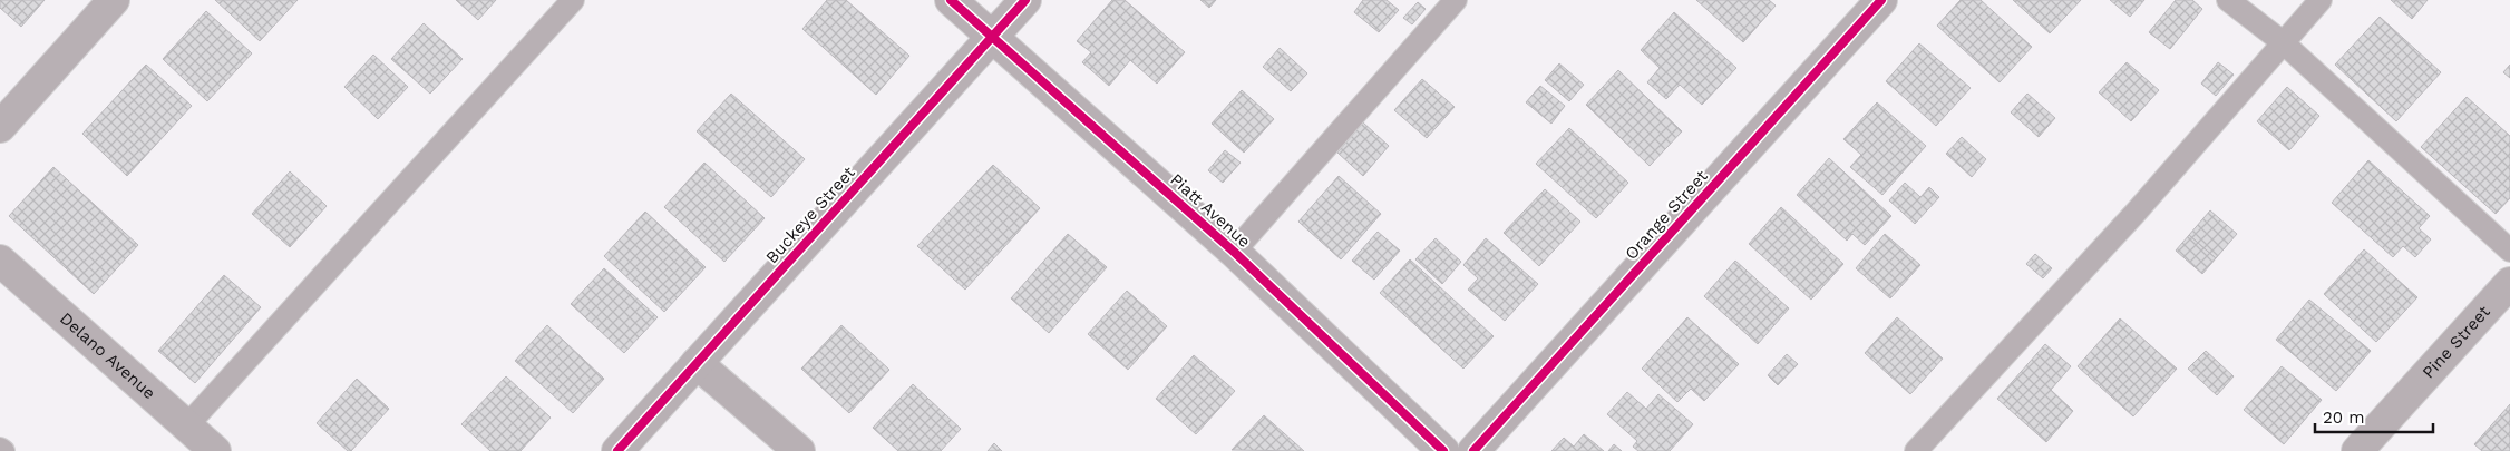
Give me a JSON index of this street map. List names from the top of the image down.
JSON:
{
  "streets": {
    "street": [
      "Piatt Avenue",
      "Buckeye Street",
      "Orange Street",
      "Pine Street",
      "Delano Avenue"
    ]
  },
  "crossings": [
    ["Piatt Avenue", "Buckeye Street"]
  ],
  "scale_bar": "20 m"
}
